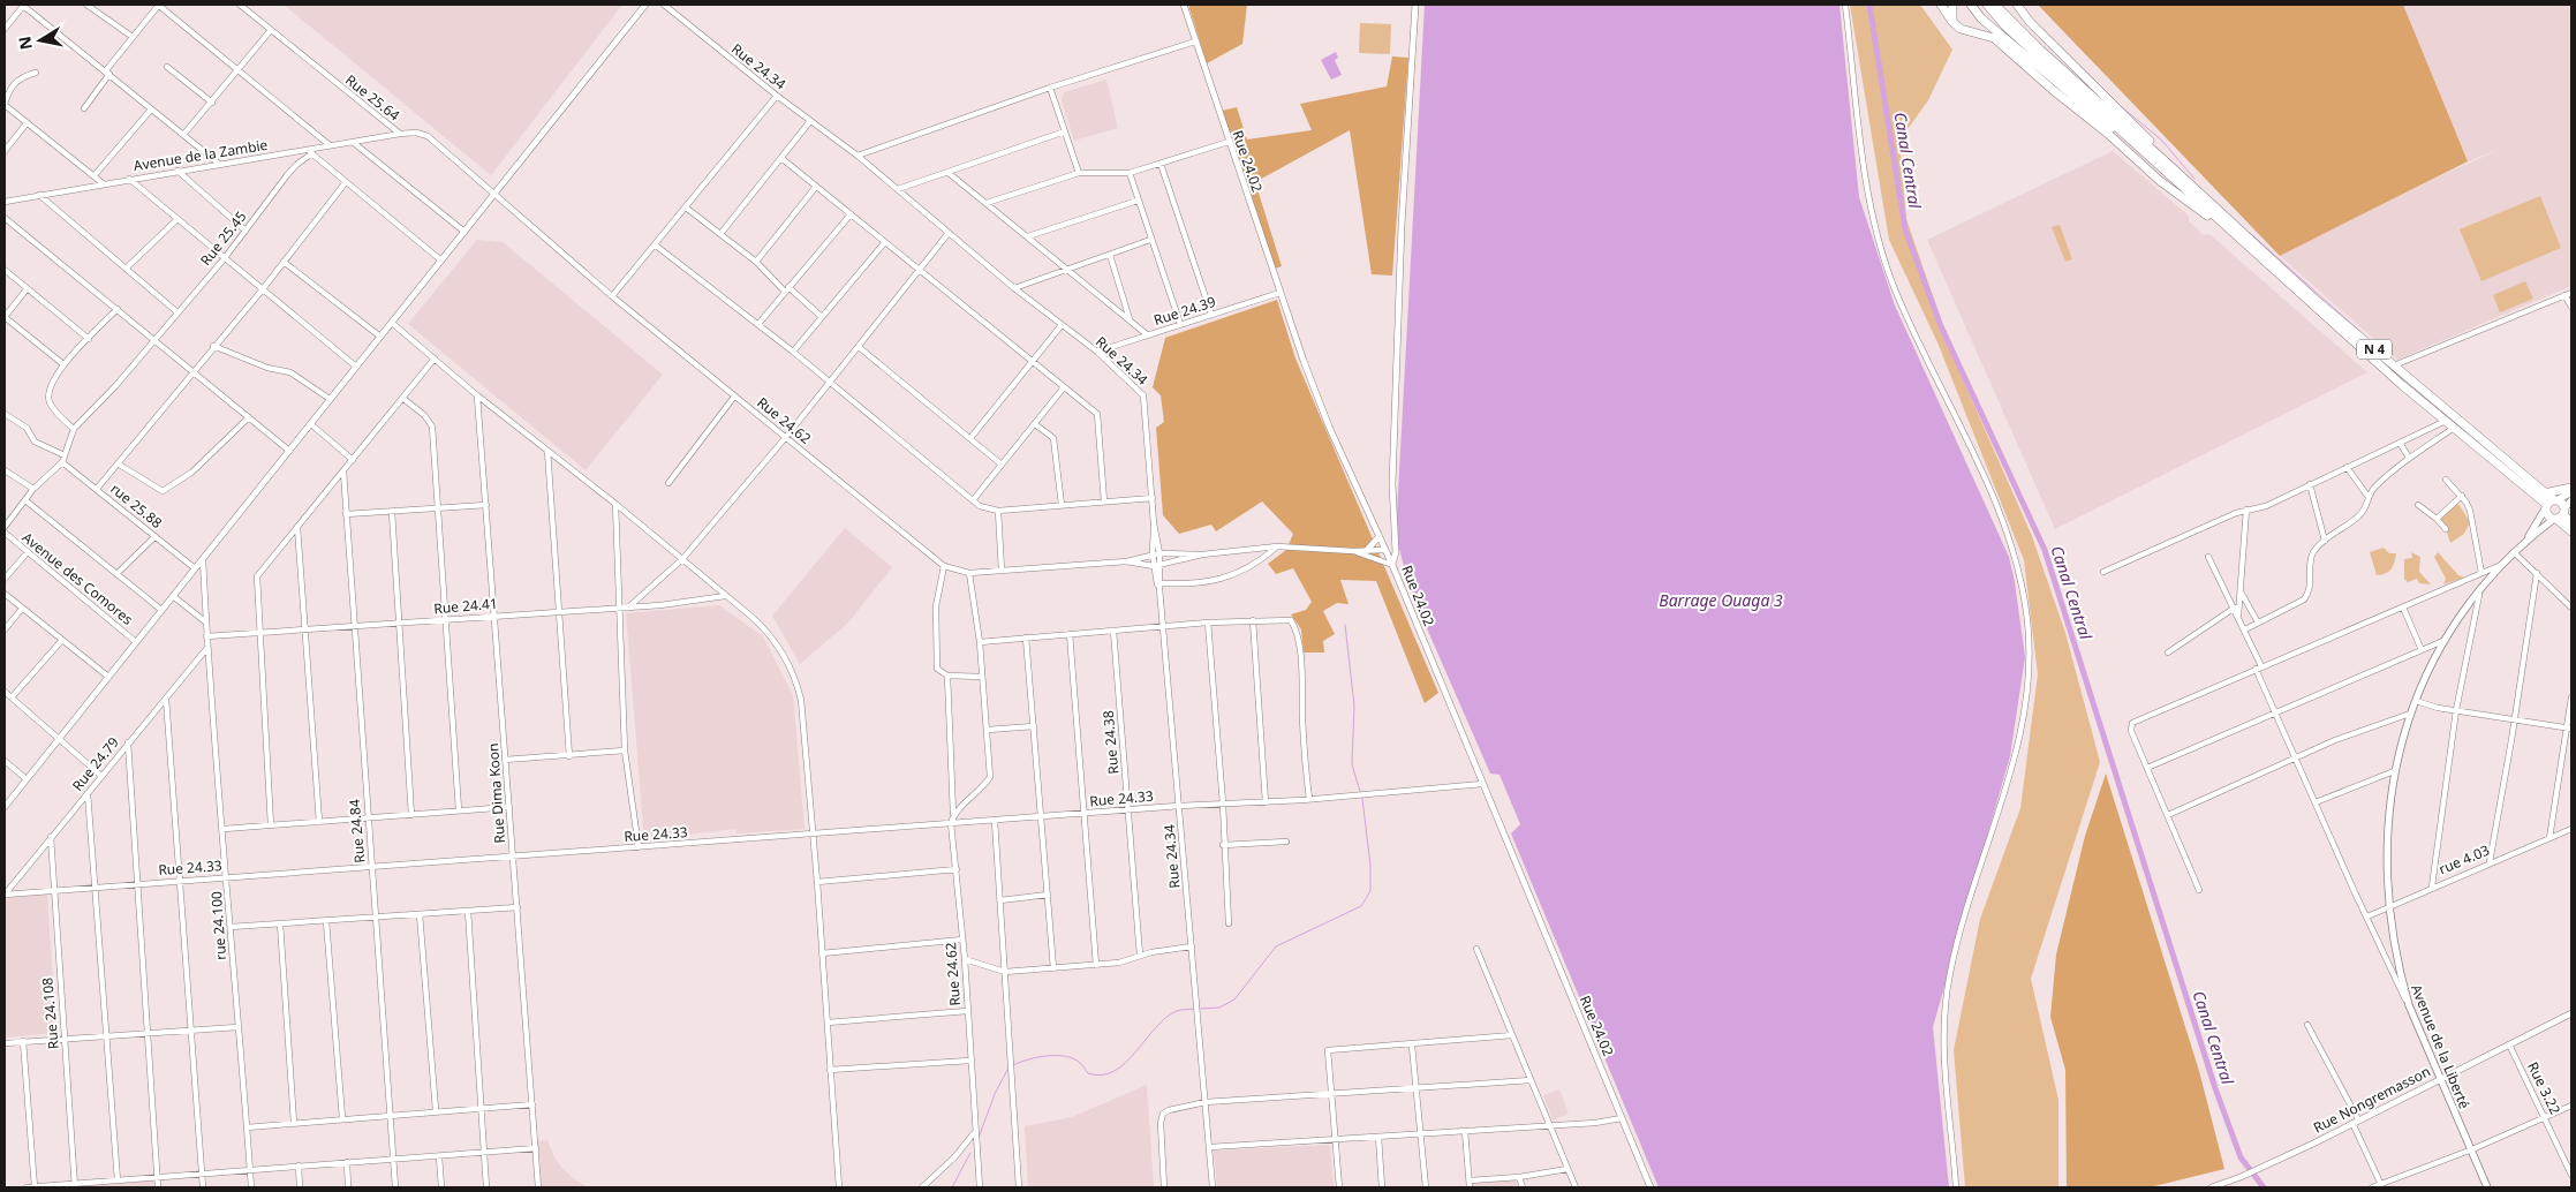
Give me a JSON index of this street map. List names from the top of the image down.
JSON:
{
  "streets": {
    "highway": ["N 4"],
    "main road": ["Avenue de la Liberté"],
    "street": [
      "Rue 24.34",
      "Rue 25.64",
      "Avenue de la Zambie",
      "Rue 24.02",
      "Rue 25.45",
      "Rue 24.39",
      "Rue 24.62",
      "rue 25.88",
      "Avenue des Comores",
      "Rue 24.41",
      "Rue 24.38",
      "Rue 24.79",
      "Rue Dima Koon",
      "Rue 24.33",
      "Rue 24.84",
      "rue 4.03",
      "rue 24.100",
      "Rue 24.108",
      "Rue 3.22",
      "Rue Nongremasson"
    ]
  },
  "crossings": [
    ["Rue 24.34", "Rue 24.39"],
    ["Rue 24.34", "Rue 24.33"],
    ["Rue 25.64", "Avenue de la Zambie"],
    ["Rue 25.64", "Rue 24.62"],
    ["Rue 24.02", "Rue 24.39"],
    ["Rue 24.02", "Rue 24.33"],
    ["N 4", "Avenue de la Liberté"],
    ["Rue 24.62", "Rue 24.33"],
    ["Rue 24.41", "Rue Dima Koon"],
    ["Rue 24.41", "Rue 24.84"],
    ["Rue 24.41", "rue 24.100"],
    ["Rue 24.38", "Rue 24.33"],
    ["Rue 24.79", "Rue 24.33"],
    ["Rue 24.79", "rue 24.100"],
    ["Rue 24.79", "Rue 24.108"],
    ["Rue Dima Koon", "Rue 24.33"],
    ["Rue 24.33", "Rue 24.84"],
    ["Rue 24.33", "rue 24.100"],
    ["Rue 24.33", "Rue 24.108"],
    ["rue 4.03", "Avenue de la Liberté"],
    ["Avenue de la Liberté", "Rue Nongremasson"],
    ["Rue 3.22", "Rue Nongremasson"]
  ],
  "water": ["Canal Central", "Barrage Ouaga 3"],
  "north": "left"
}
